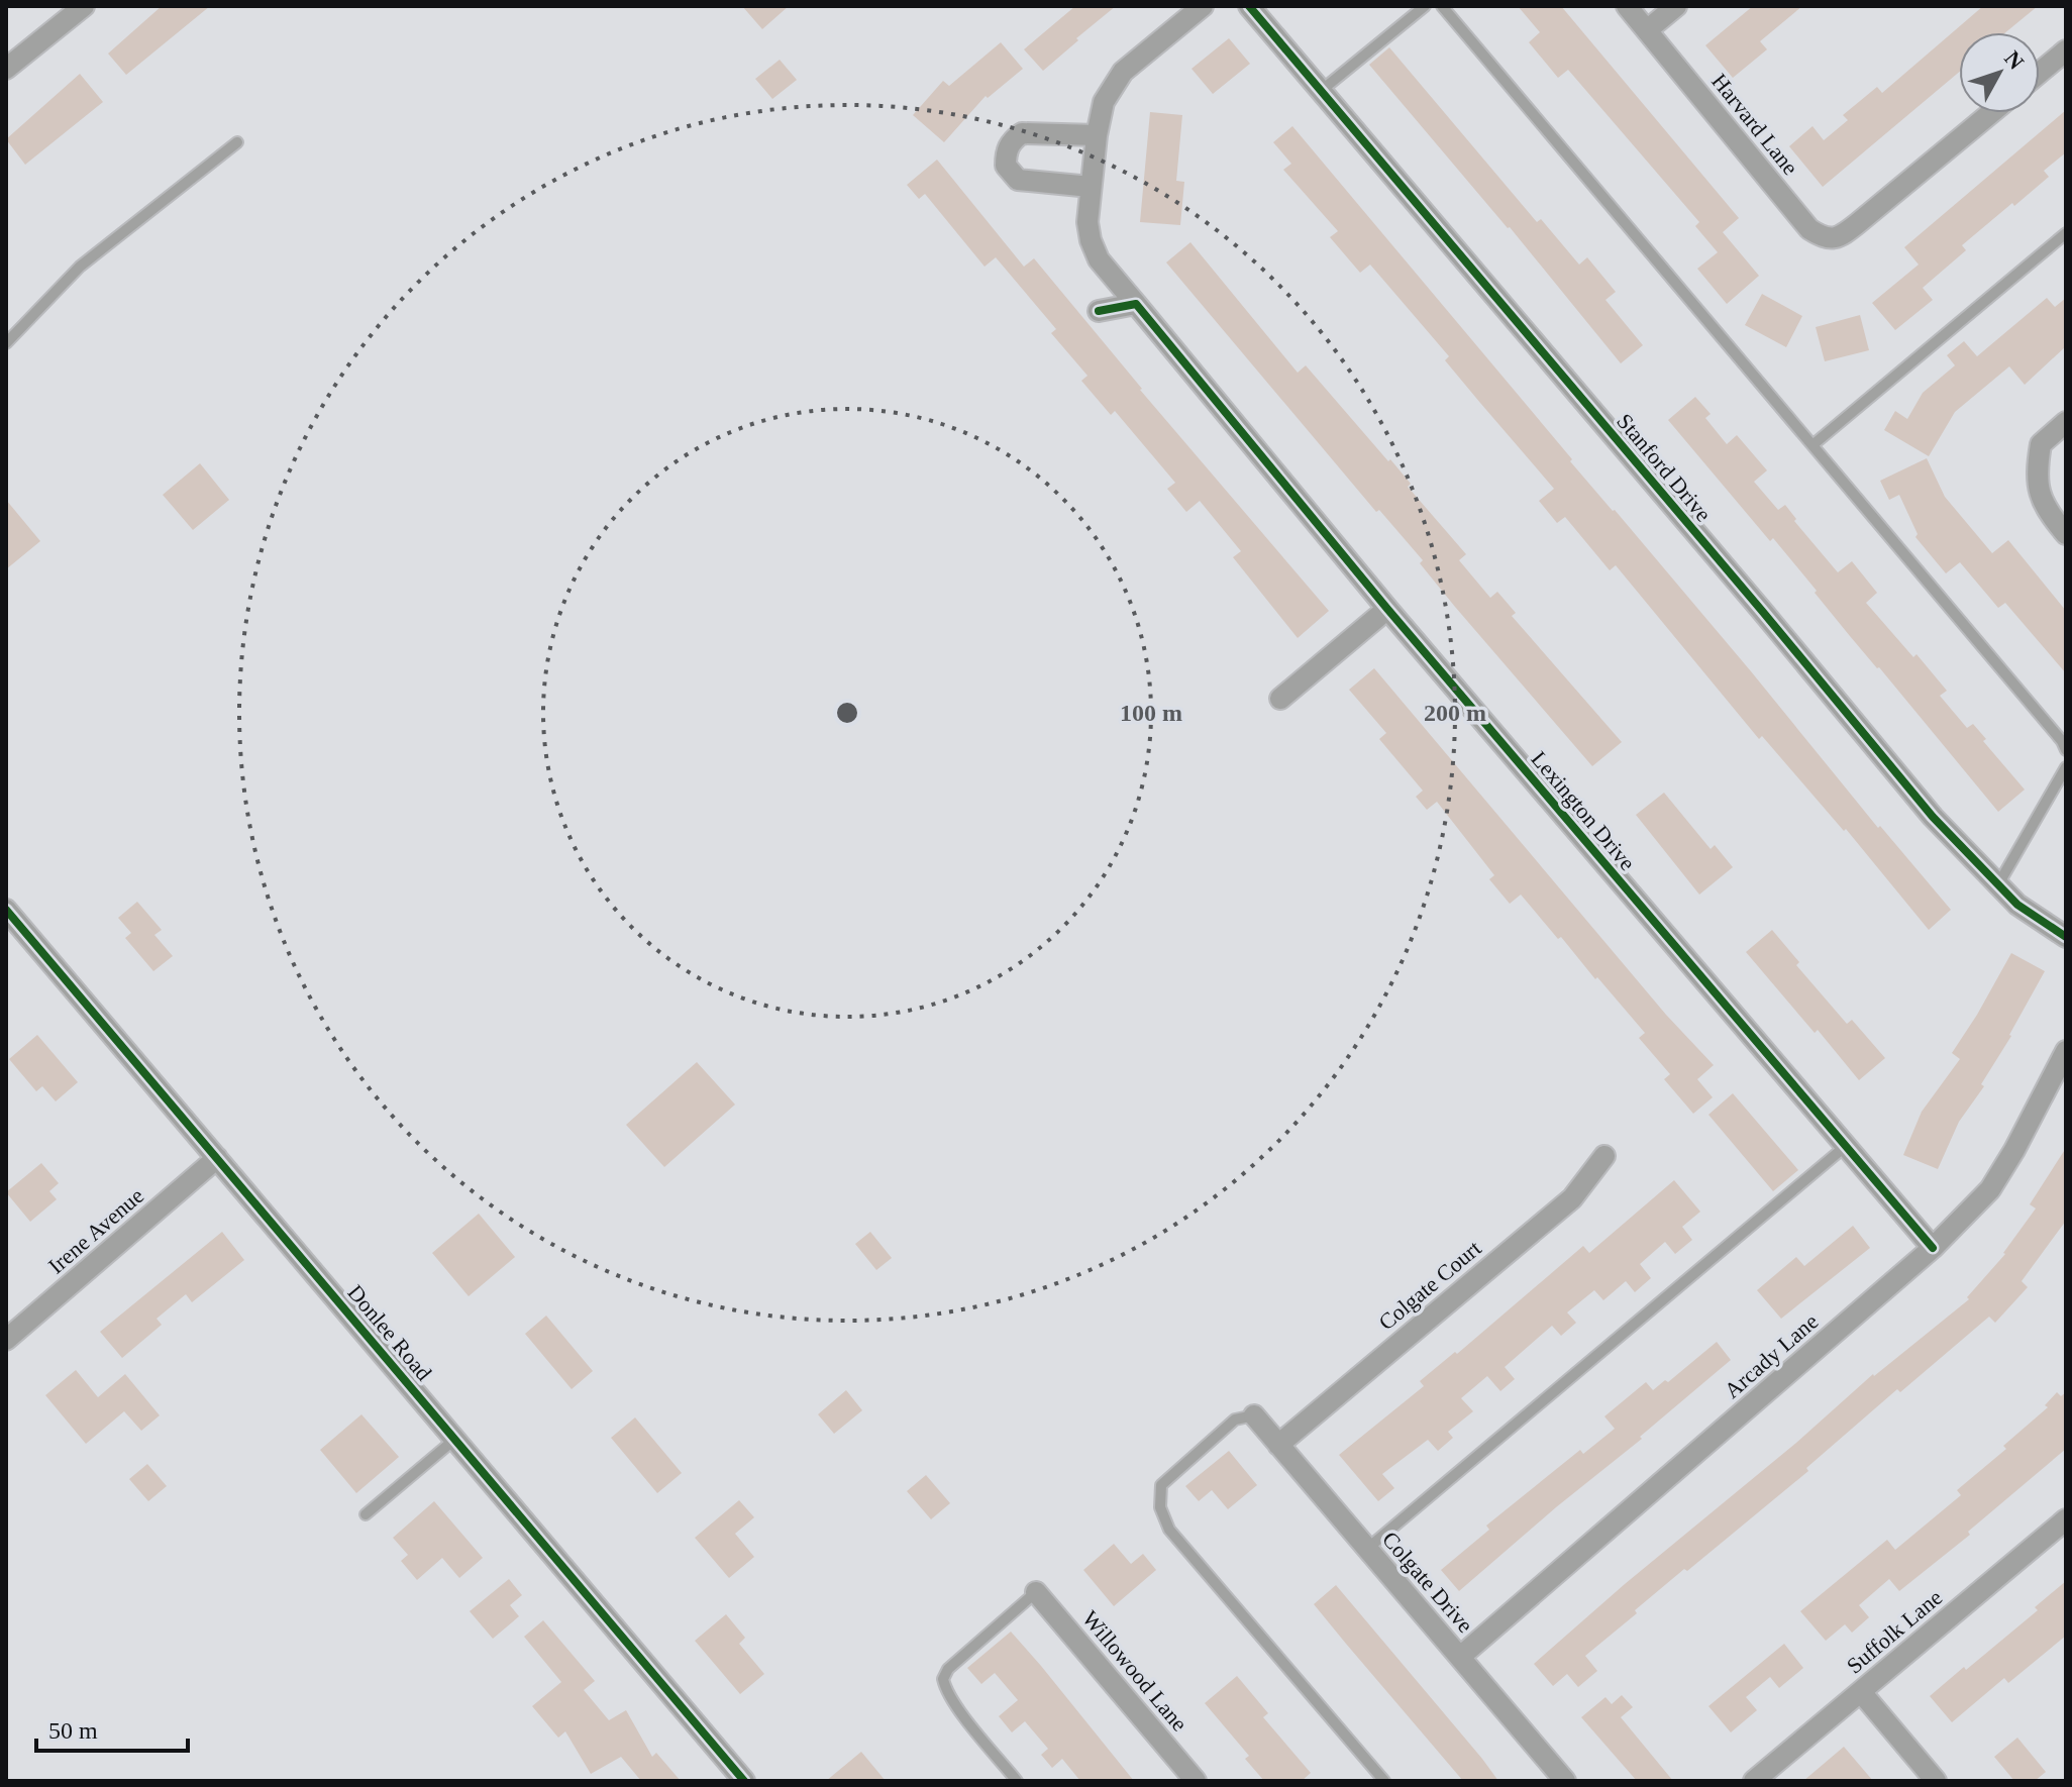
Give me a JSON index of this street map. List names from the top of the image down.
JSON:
{
  "streets": {
    "street": [
      "Harvard Lane",
      "Stanford Drive",
      "Lexington Drive",
      "Irene Avenue",
      "Colgate Court",
      "Donlee Road",
      "Arcady Lane",
      "Colgate Drive",
      "Suffolk Lane",
      "Willowood Lane"
    ]
  },
  "crossings": [
    ["Lexington Drive", "Arcady Lane"],
    ["Irene Avenue", "Donlee Road"],
    ["Colgate Court", "Colgate Drive"],
    ["Arcady Lane", "Colgate Drive"]
  ],
  "scale_bar": "50 m",
  "north": "top right",
  "rings": ["100 m", "200 m"]
}
